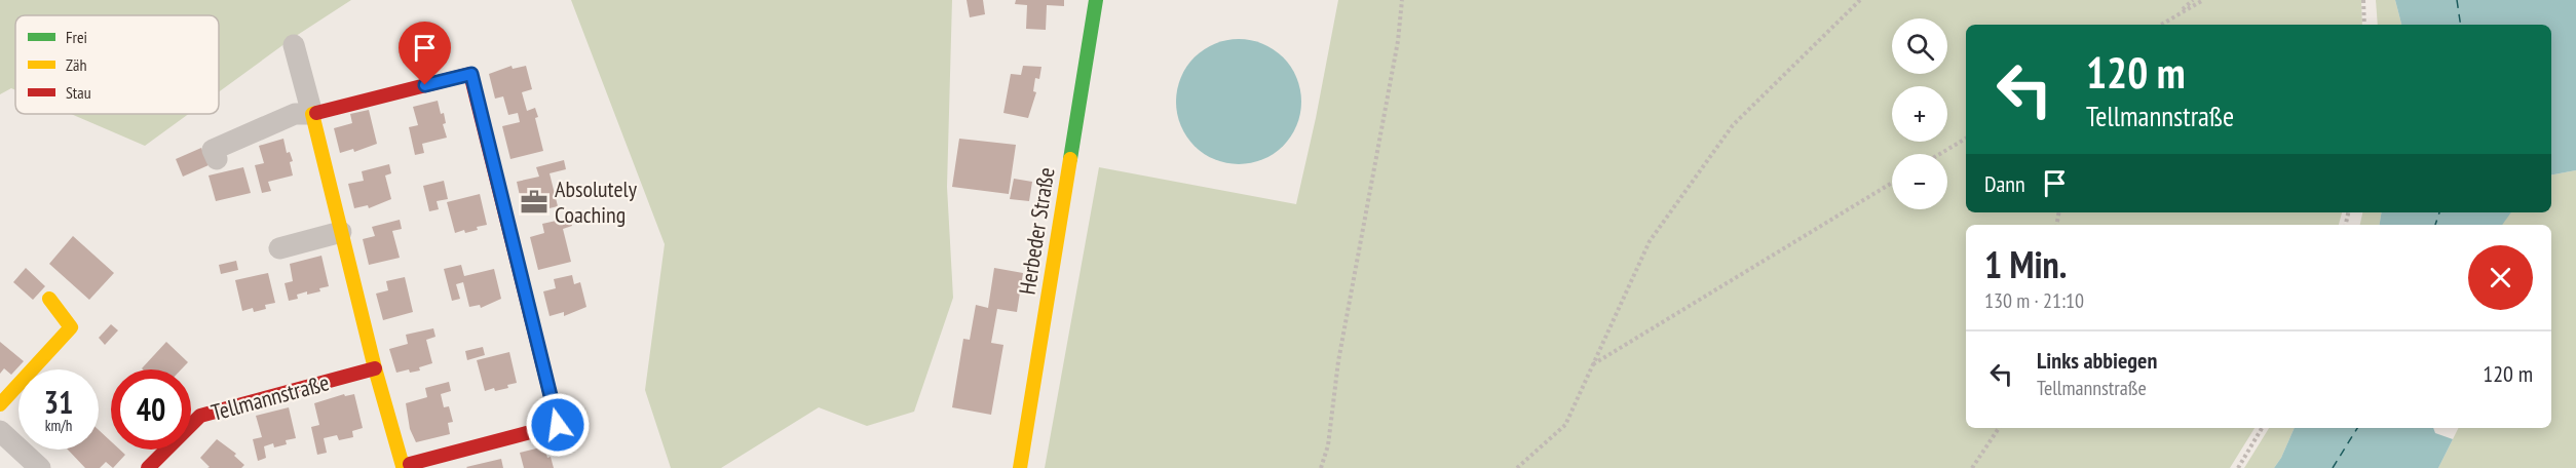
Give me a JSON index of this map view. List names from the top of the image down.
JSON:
{
  "streets": {
    "street": ["Herbeder Straße", "Tellmannstraße"]
  },
  "places": {
    "office": ["Absolutely Coaching"]
  },
  "legend": ["Frei", "Zäh", "Stau"],
  "page": {
    "map_buttons": ["+", "−"],
    "turn": ["120 m", "Tellmannstraße"],
    "then": "Dann",
    "heading": ["1 Min.", "130 m · 21:10"],
    "list": [
      {
        "name": "Links abbiegen",
        "note": "Tellmannstraße",
        "value": "120 m"
      }
    ],
    "speed": "31 km/h",
    "limit": "40"
  }
}
